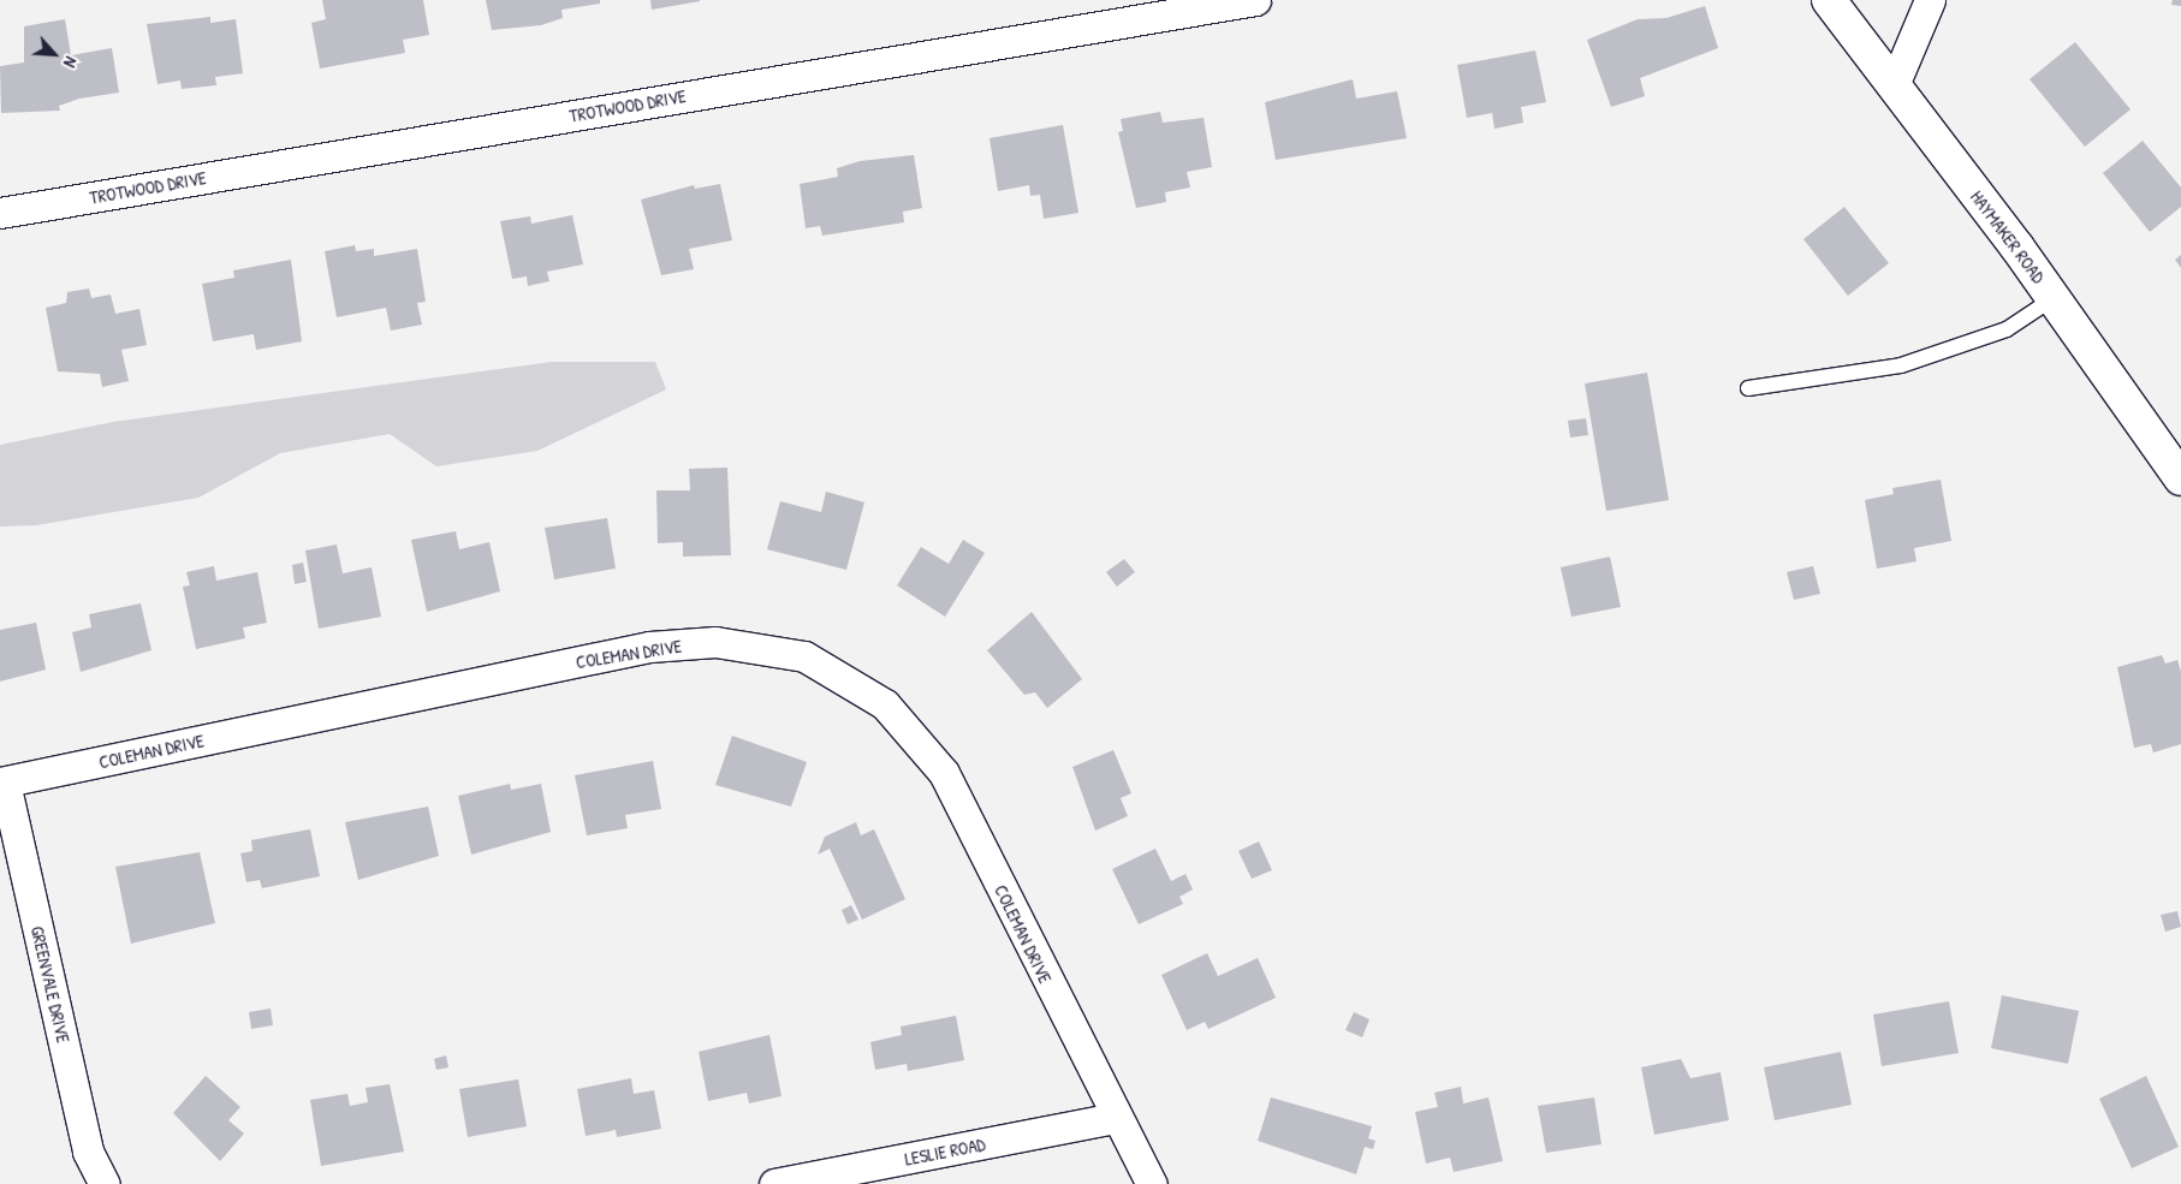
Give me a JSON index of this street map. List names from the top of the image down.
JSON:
{
  "streets": {
    "main road": ["HAYMAKER ROAD"],
    "street": [
      "TROTWOOD DRIVE",
      "COLEMAN DRIVE",
      "GREENVALE DRIVE",
      "LESLIE ROAD"
    ]
  },
  "crossings": [
    ["COLEMAN DRIVE", "GREENVALE DRIVE"],
    ["COLEMAN DRIVE", "LESLIE ROAD"]
  ],
  "north": "bottom right"
}
